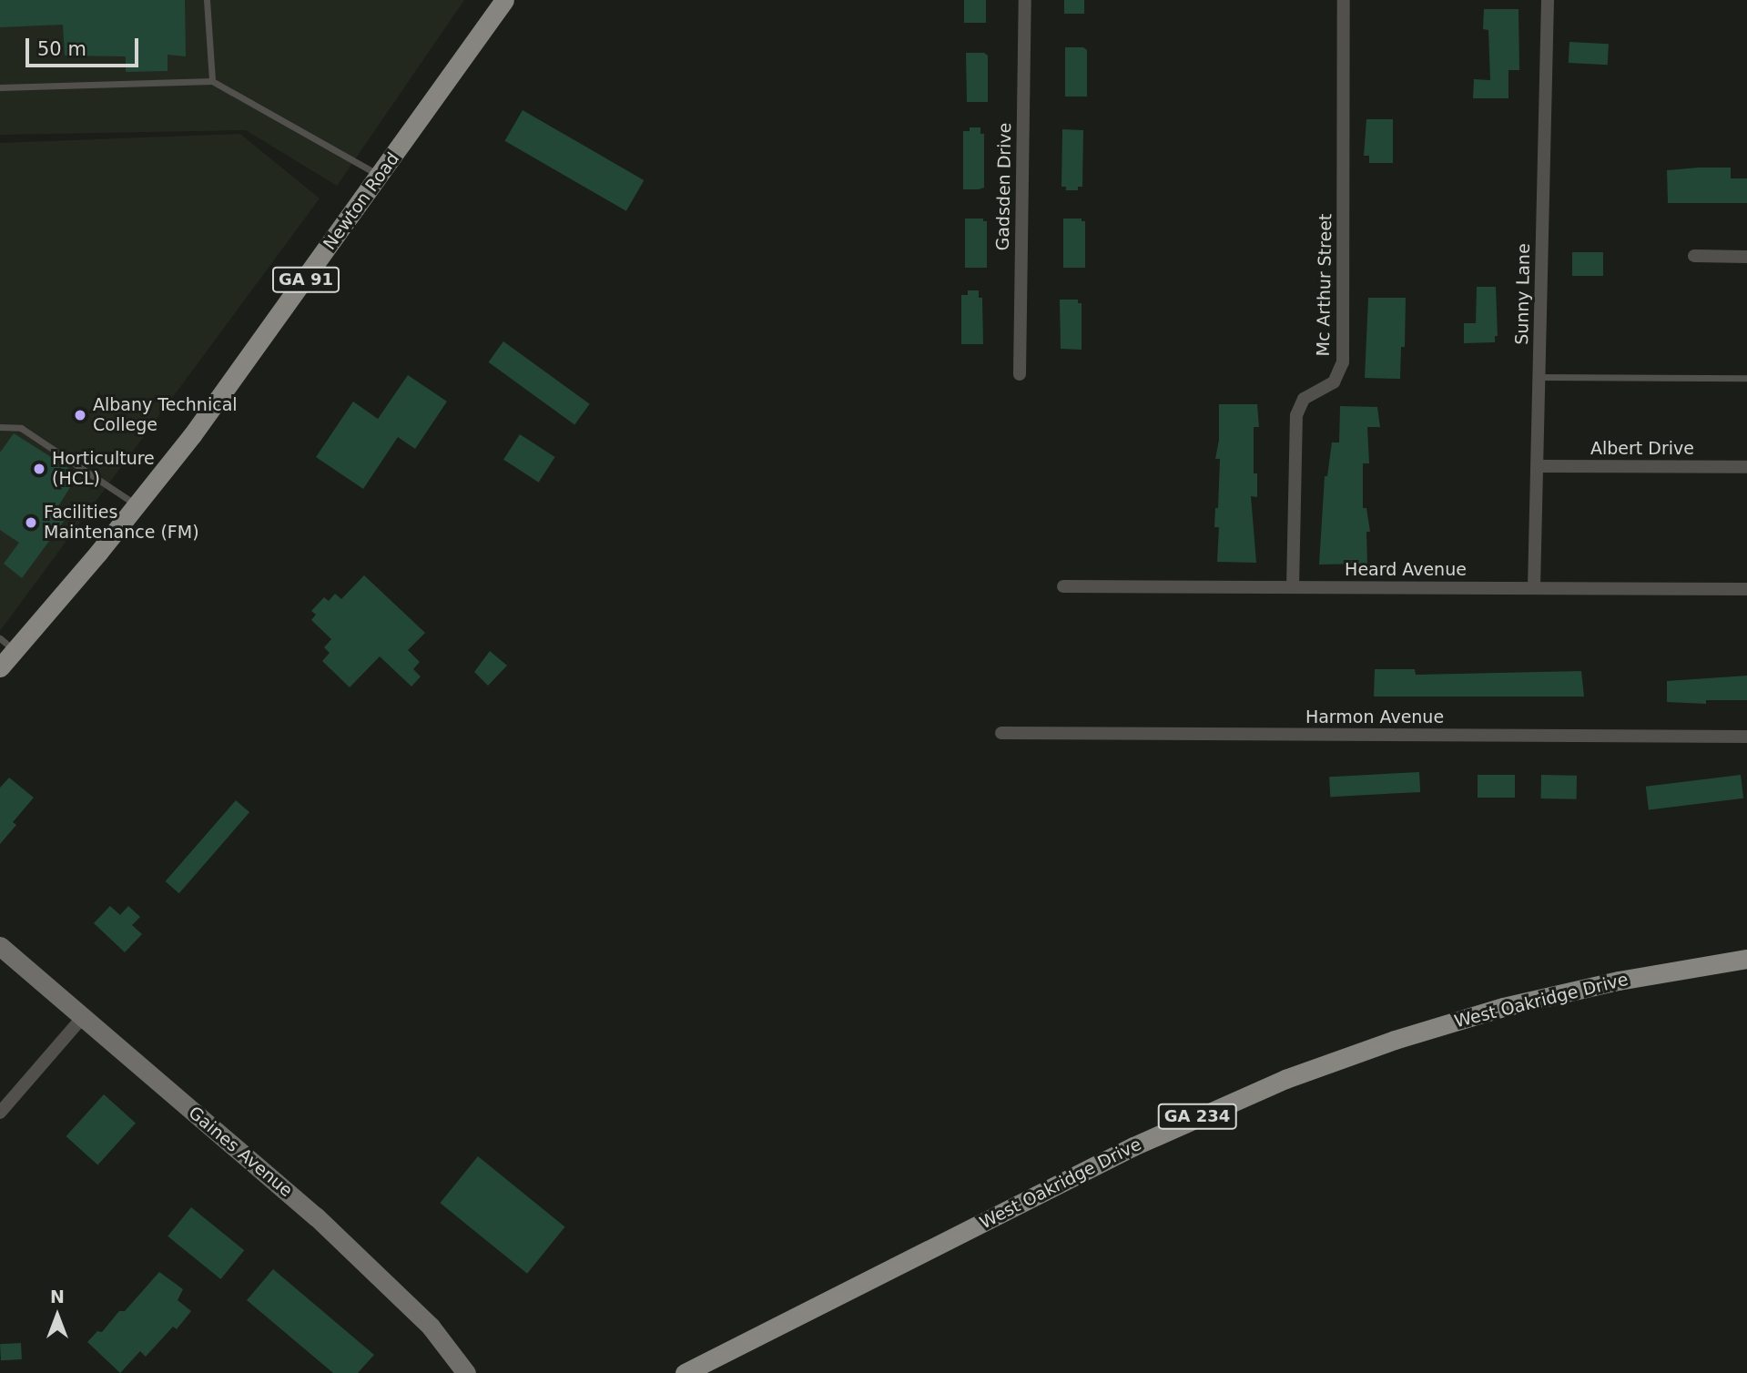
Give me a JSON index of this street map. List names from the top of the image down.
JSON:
{
  "streets": {
    "main road": [
      "Newton Road",
      "GA 91",
      "West Oakridge Drive",
      "GA 234"
    ],
    "street": [
      "Gadsden Drive",
      "Mc Arthur Street",
      "Sunny Lane",
      "Albert Drive",
      "Heard Avenue",
      "Harmon Avenue",
      "Gaines Avenue"
    ]
  },
  "crossings": [
    ["Mc Arthur Street", "Heard Avenue"],
    ["Sunny Lane", "Albert Drive"],
    ["Sunny Lane", "Heard Avenue"]
  ],
  "places": ["Albany Technical College", "Horticulture (HCL)", "Facilities Maintenance (FM)"],
  "scale_bar": "50 m",
  "north": "top"
}
